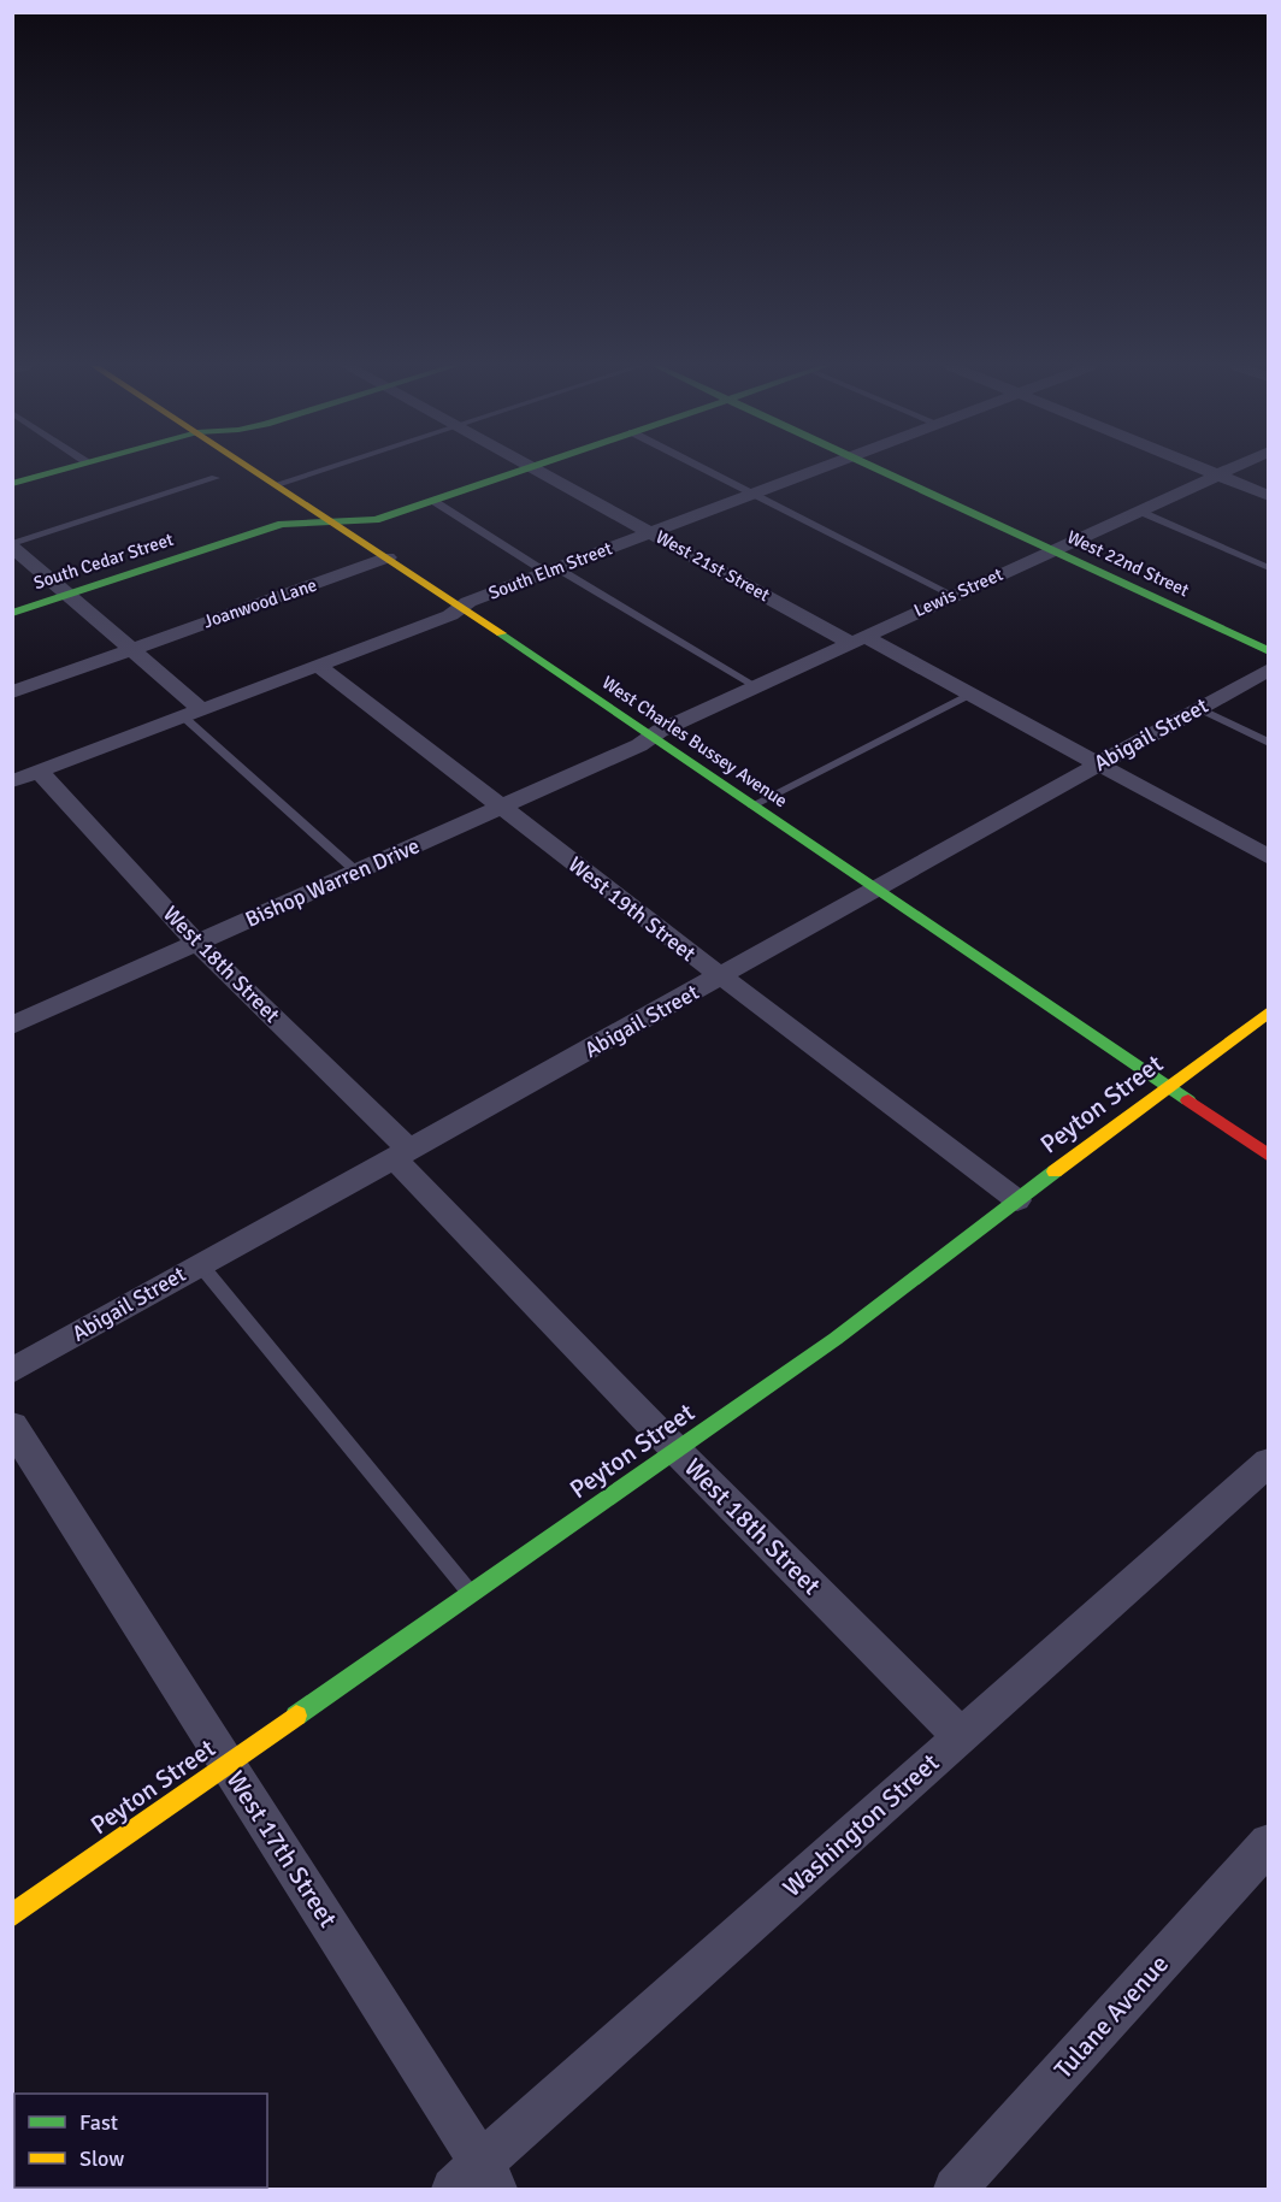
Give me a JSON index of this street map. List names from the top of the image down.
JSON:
{
  "streets": {
    "street": [
      "South Cedar Street",
      "West 22nd Street",
      "West 21st Street",
      "South Elm Street",
      "Lewis Street",
      "Joanwood Lane",
      "Abigail Street",
      "West Charles Bussey Avenue",
      "Bishop Warren Drive",
      "West 19th Street",
      "West 18th Street",
      "Peyton Street",
      "Washington Street",
      "West 17th Street",
      "Tulane Avenue"
    ]
  },
  "crossings": [
    ["South Cedar Street", "West Charles Bussey Avenue"],
    ["West 22nd Street", "Lewis Street"],
    ["West 21st Street", "South Elm Street"],
    ["West 21st Street", "Lewis Street"],
    ["West 21st Street", "Abigail Street"],
    ["South Elm Street", "West Charles Bussey Avenue"],
    ["South Elm Street", "West 19th Street"],
    ["South Elm Street", "West 18th Street"],
    ["Lewis Street", "West Charles Bussey Avenue"],
    ["Lewis Street", "Bishop Warren Drive"],
    ["Joanwood Lane", "West Charles Bussey Avenue"],
    ["Abigail Street", "West Charles Bussey Avenue"],
    ["Abigail Street", "West 19th Street"],
    ["Abigail Street", "West 18th Street"],
    ["West Charles Bussey Avenue", "Bishop Warren Drive"],
    ["West Charles Bussey Avenue", "Peyton Street"],
    ["Bishop Warren Drive", "West 19th Street"],
    ["Bishop Warren Drive", "West 18th Street"],
    ["West 19th Street", "Peyton Street"],
    ["West 18th Street", "Peyton Street"],
    ["West 18th Street", "Washington Street"],
    ["Peyton Street", "West 17th Street"],
    ["Washington Street", "West 17th Street"]
  ],
  "legend": ["Fast", "Slow"]
}
